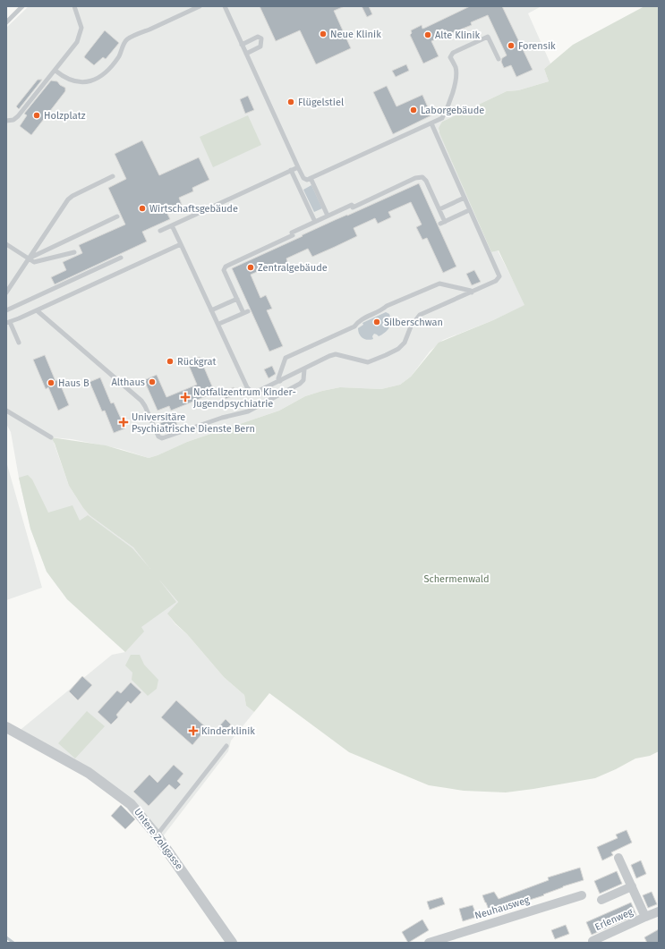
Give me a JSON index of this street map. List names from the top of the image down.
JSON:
{
  "streets": {
    "street": ["Untere Zollgasse", "Neuhausweg", "Erlenweg"]
  },
  "parks": ["Schermenwald"],
  "places": {
    "other": [
      "Neue Klinik",
      "Alte Klinik",
      "Forensik",
      "Flügelstiel",
      "Laborgebäude",
      "Holzplatz",
      "Wirtschaftsgebäude",
      "Zentralgebäude",
      "Silberschwan",
      "Rückgrat",
      "Althaus",
      "Haus B"
    ],
    "health": ["Notfallzentrum Kinder- Jugendpsychiatrie", "Universitäre Psychiatrische Dienste Bern", "Kinderklinik"]
  }
}
